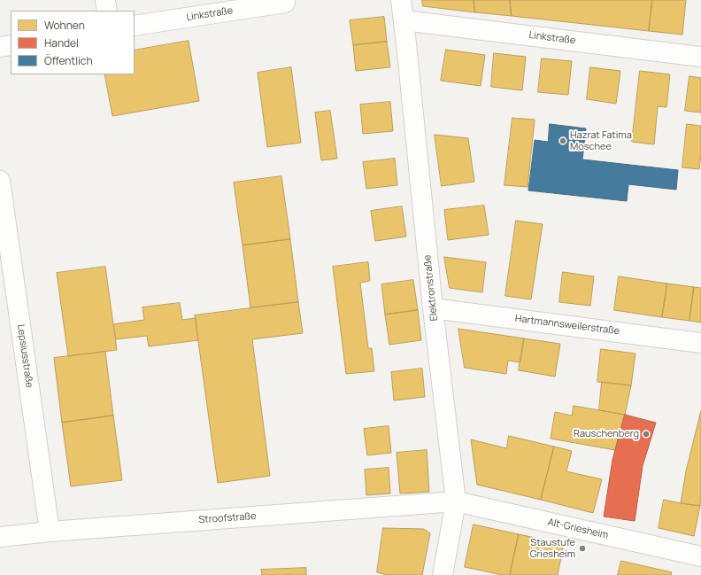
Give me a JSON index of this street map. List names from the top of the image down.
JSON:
{
  "streets": {
    "street": [
      "Linkstraße",
      "Elektronstraße",
      "Hartmannsweilerstraße",
      "Lepsiusstraße",
      "Stroofstraße",
      "Alt-Griesheim"
    ]
  },
  "crossings": [
    ["Linkstraße", "Elektronstraße"],
    ["Elektronstraße", "Hartmannsweilerstraße"],
    ["Elektronstraße", "Stroofstraße"],
    ["Elektronstraße", "Alt-Griesheim"],
    ["Lepsiusstraße", "Stroofstraße"],
    ["Stroofstraße", "Alt-Griesheim"]
  ],
  "places": ["Hazrat Fatima Moschee", "Rauschenberg", "Staustufe Griesheim"],
  "legend": ["Wohnen", "Handel", "Öffentlich"]
}
